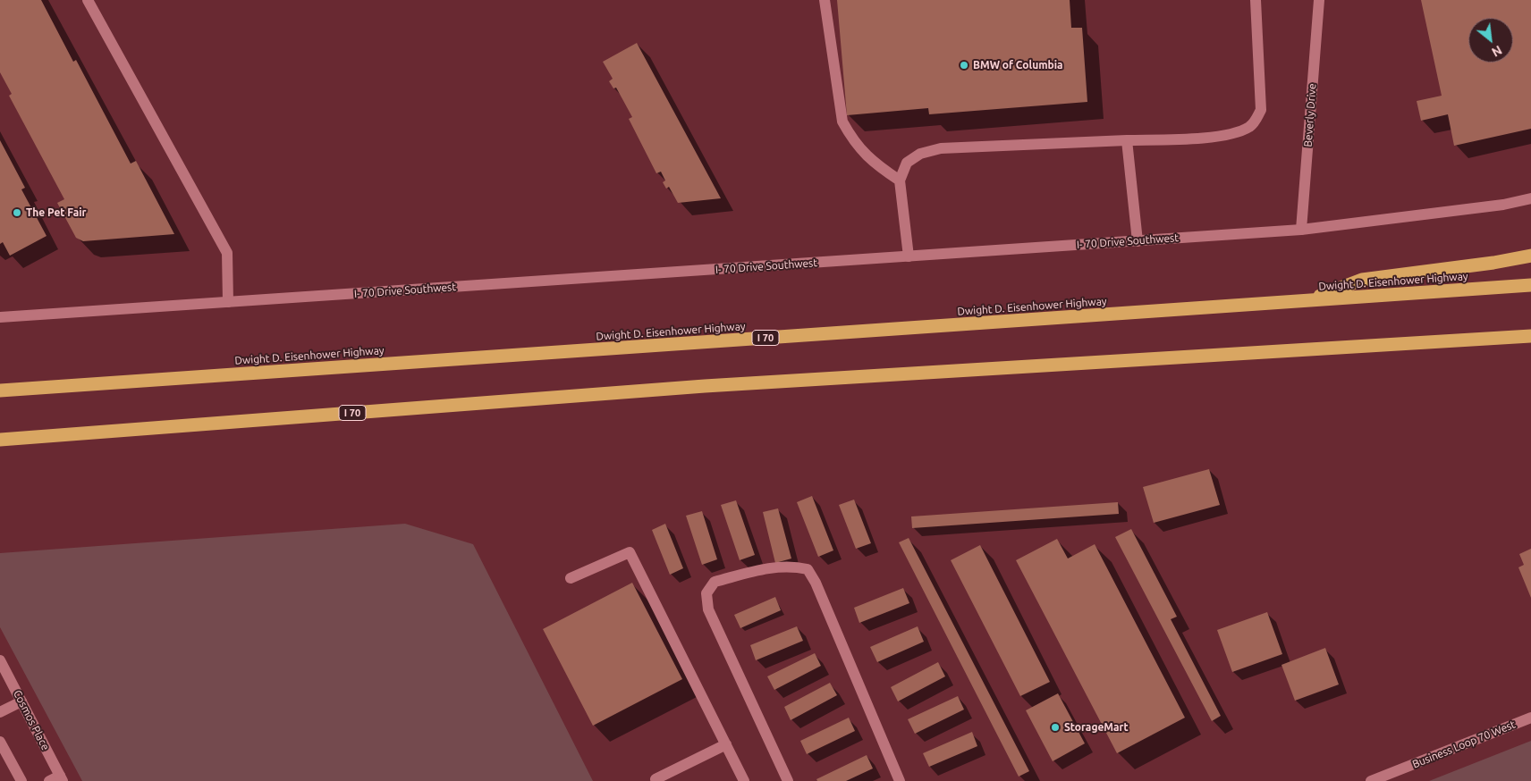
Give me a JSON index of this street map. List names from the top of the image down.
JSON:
{
  "streets": {
    "highway": ["Dwight D. Eisenhower Highway", "I 70"],
    "street": [
      "Beverly Drive",
      "I- 70 Drive Southwest",
      "Cosmos Place",
      "Business Loop 70 West"
    ]
  },
  "crossings": [
    ["Beverly Drive", "I- 70 Drive Southwest"]
  ],
  "places": ["BMW of Columbia", "The Pet Fair", "StorageMart"],
  "north": "bottom right"
}
